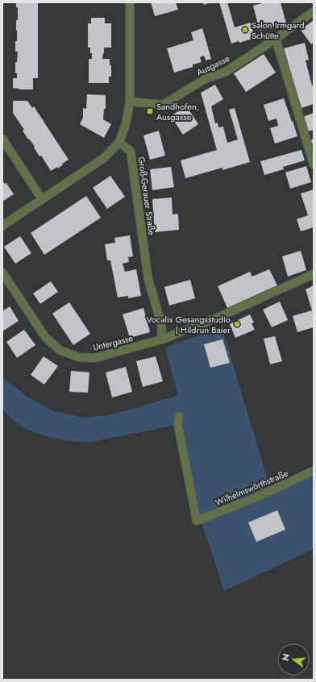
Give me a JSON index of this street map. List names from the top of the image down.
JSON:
{
  "streets": {
    "street": [
      "Ausgasse",
      "Groß-Gerauer Straße",
      "Untergasse",
      "Wilhelmswörthstraße"
    ]
  },
  "crossings": [
    ["Groß-Gerauer Straße", "Untergasse"]
  ],
  "places": {
    "other": ["Salon Irmgard Schütte", "Vocalis Gesangsstudio | Hildrun Baier"],
    "transit": ["Sandhofen, Ausgasse"]
  },
  "north": "left"
}
